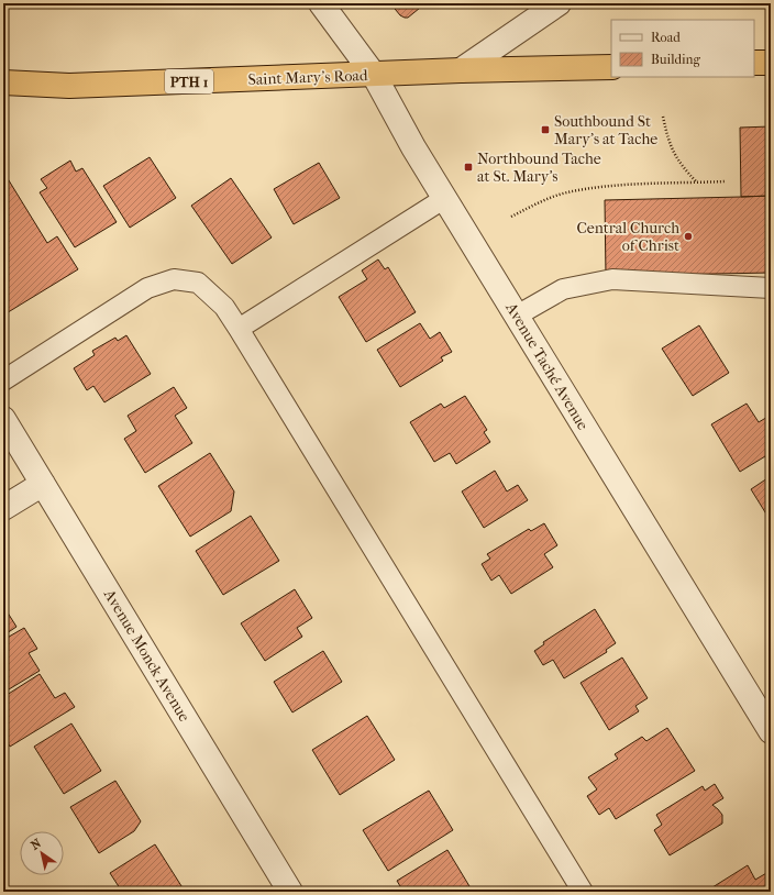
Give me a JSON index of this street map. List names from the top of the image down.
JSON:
{
  "streets": {
    "highway": ["Saint Mary's Road", "PTH 1"],
    "street": ["Avenue Taché Avenue", "Avenue Monck Avenue"]
  },
  "crossings": [
    ["Saint Mary's Road", "Avenue Taché Avenue"]
  ],
  "places": {
    "transit": ["Southbound St Mary's at Tache", "Northbound Tache at St. Mary's"],
    "other": ["Central Church of Christ"]
  },
  "legend": ["Road", "Building"],
  "north": "top left"
}
